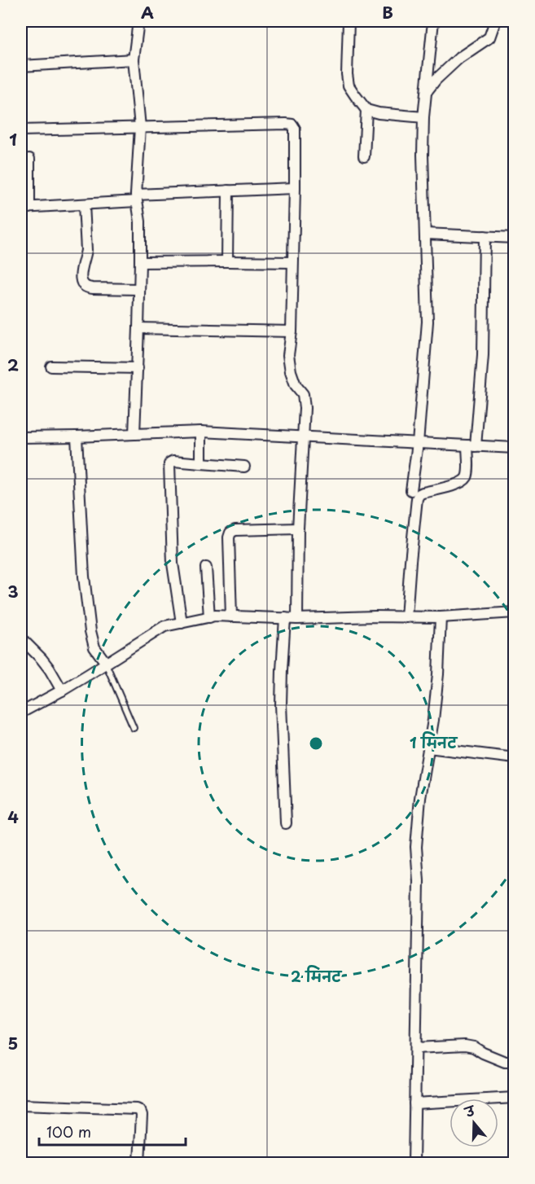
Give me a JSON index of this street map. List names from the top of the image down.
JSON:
{
  "scale_bar": "100 m",
  "north": "top",
  "grid": {
    "columns": ["A", "B"],
    "rows": [
      "1",
      "2",
      "3",
      "4",
      "5"
    ]
  },
  "rings": ["1 मिनट", "2 मिनट"]
}
